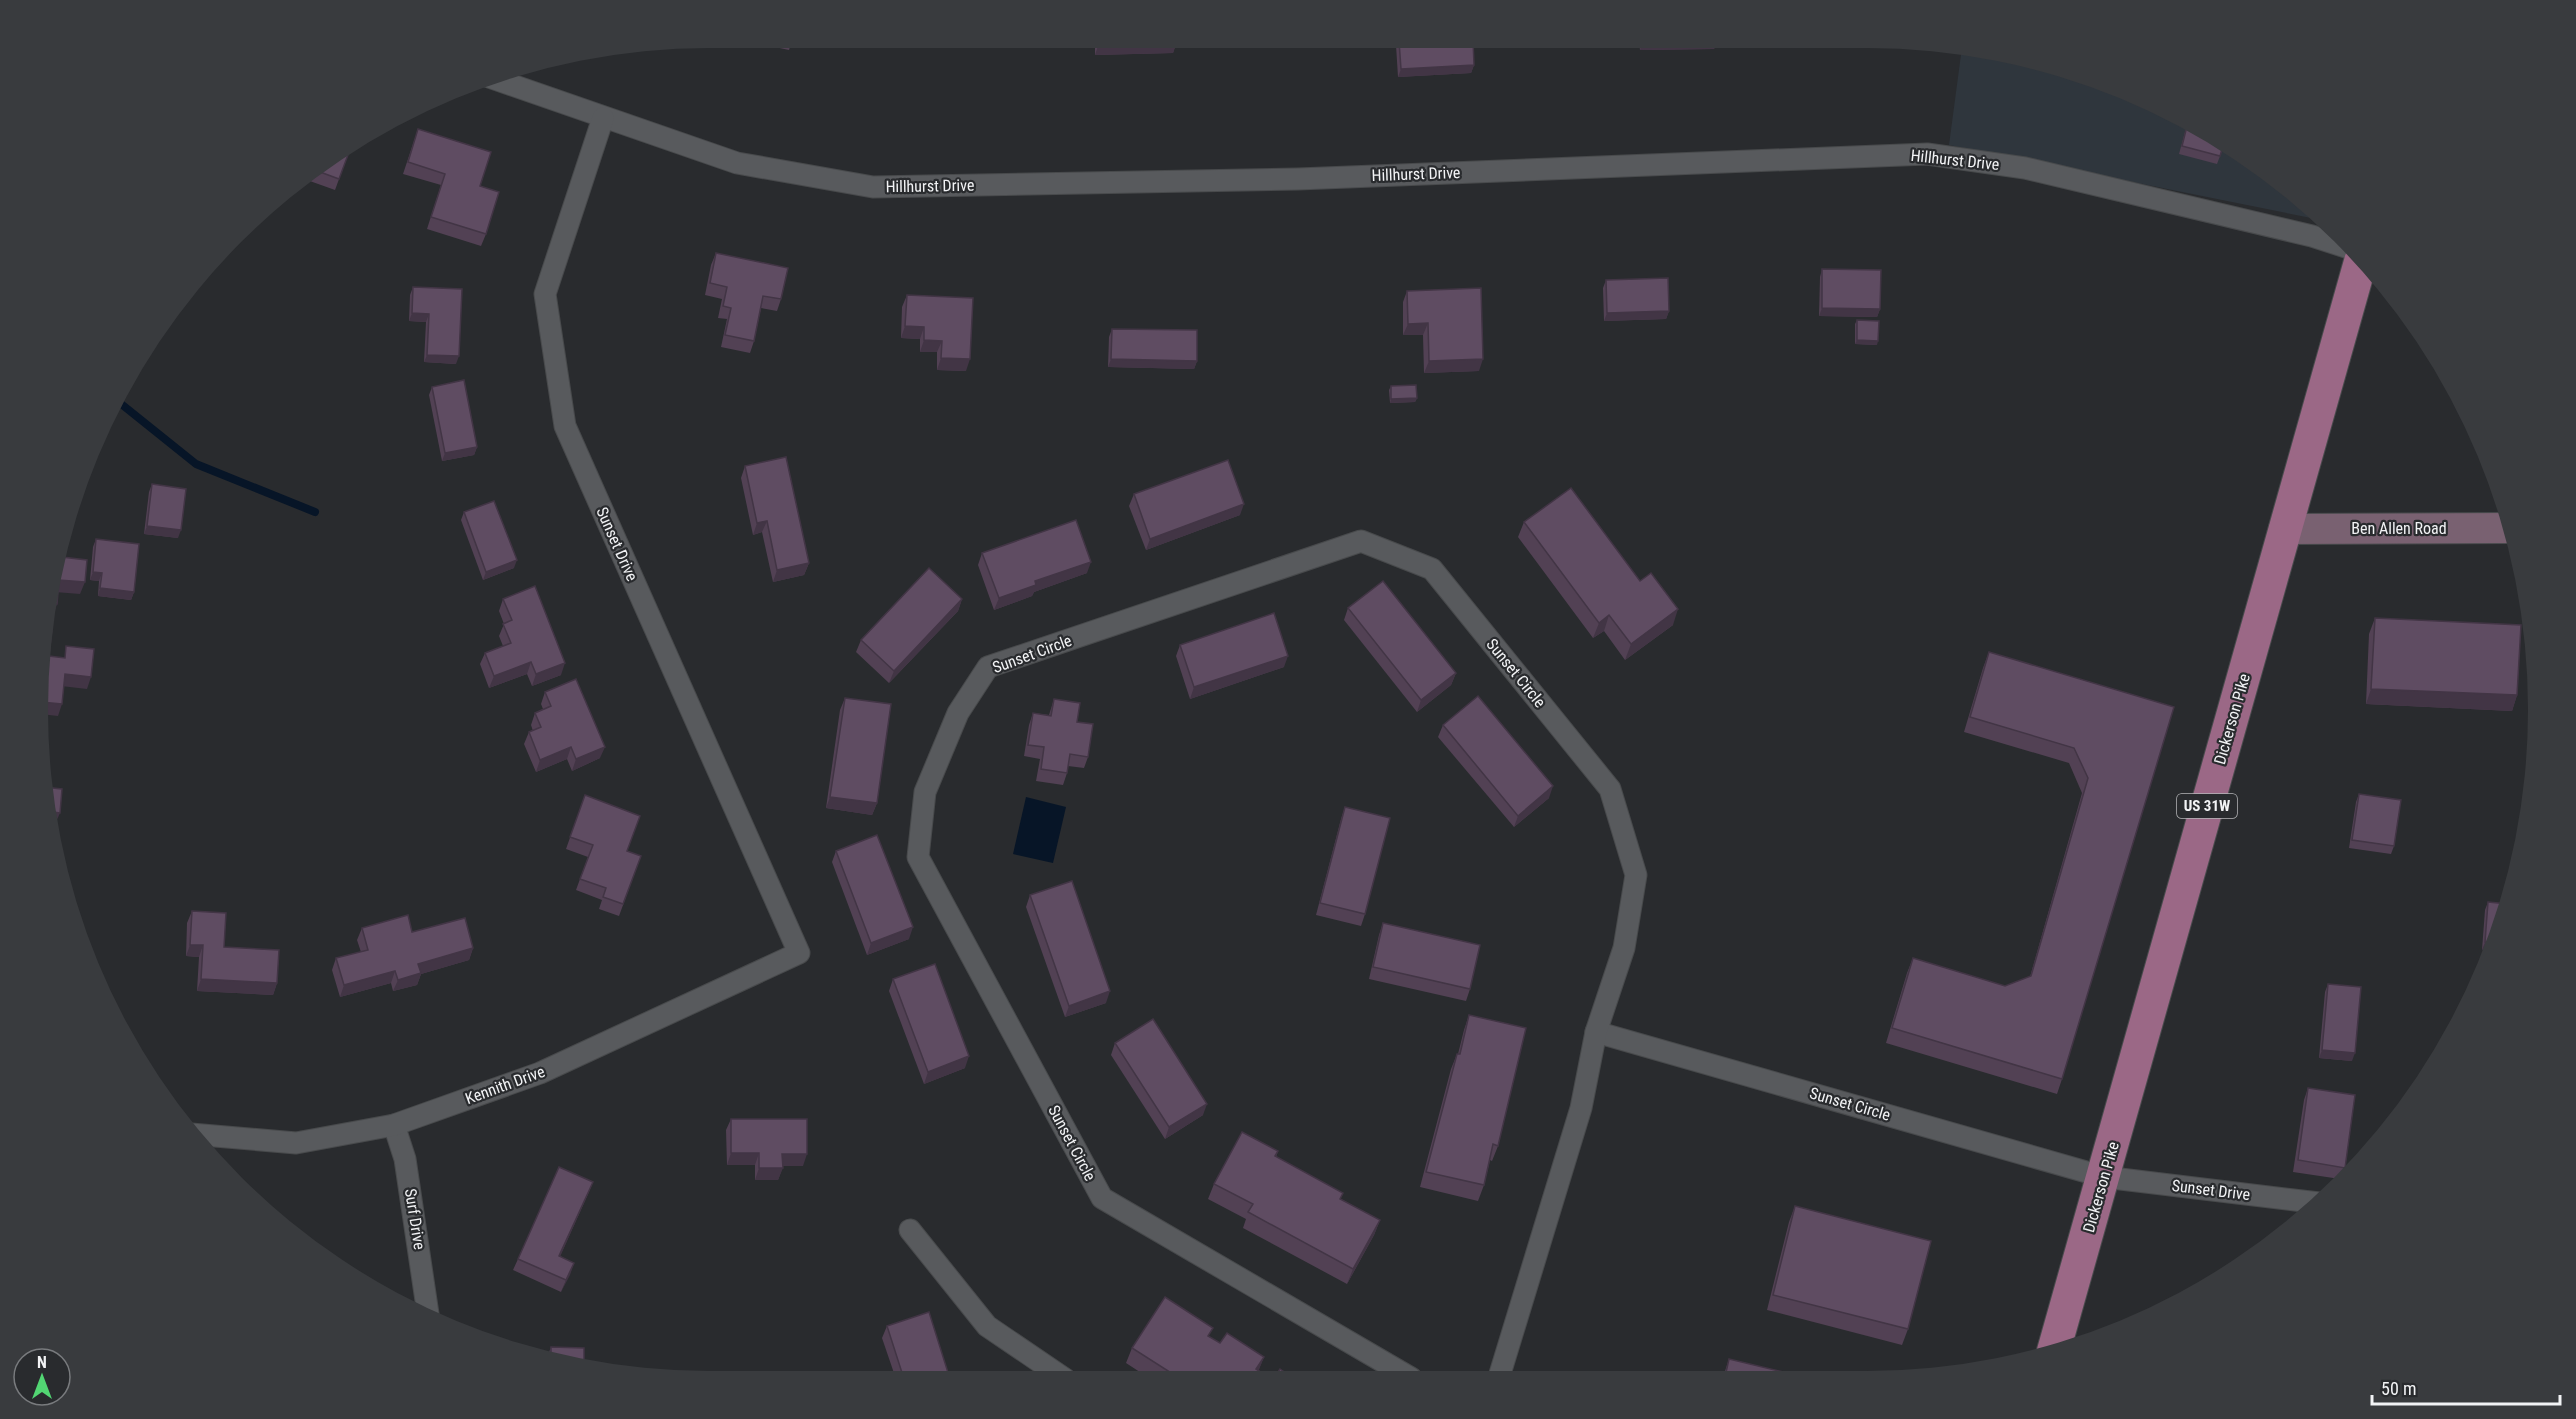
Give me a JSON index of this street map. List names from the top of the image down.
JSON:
{
  "streets": {
    "main road": ["Dickerson Pike", "US 31W"],
    "street": [
      "Hillhurst Drive",
      "Ben Allen Road",
      "Sunset Drive",
      "Sunset Circle",
      "Kennith Drive",
      "Surf Drive"
    ]
  },
  "crossings": [
    ["Hillhurst Drive", "Sunset Drive"],
    ["Ben Allen Road", "Dickerson Pike"],
    ["Sunset Drive", "Sunset Circle"],
    ["Sunset Drive", "Dickerson Pike"],
    ["Sunset Drive", "Kennith Drive"],
    ["Sunset Circle", "Dickerson Pike"],
    ["Kennith Drive", "Surf Drive"]
  ],
  "scale_bar": "50 m",
  "north": "top"
}
